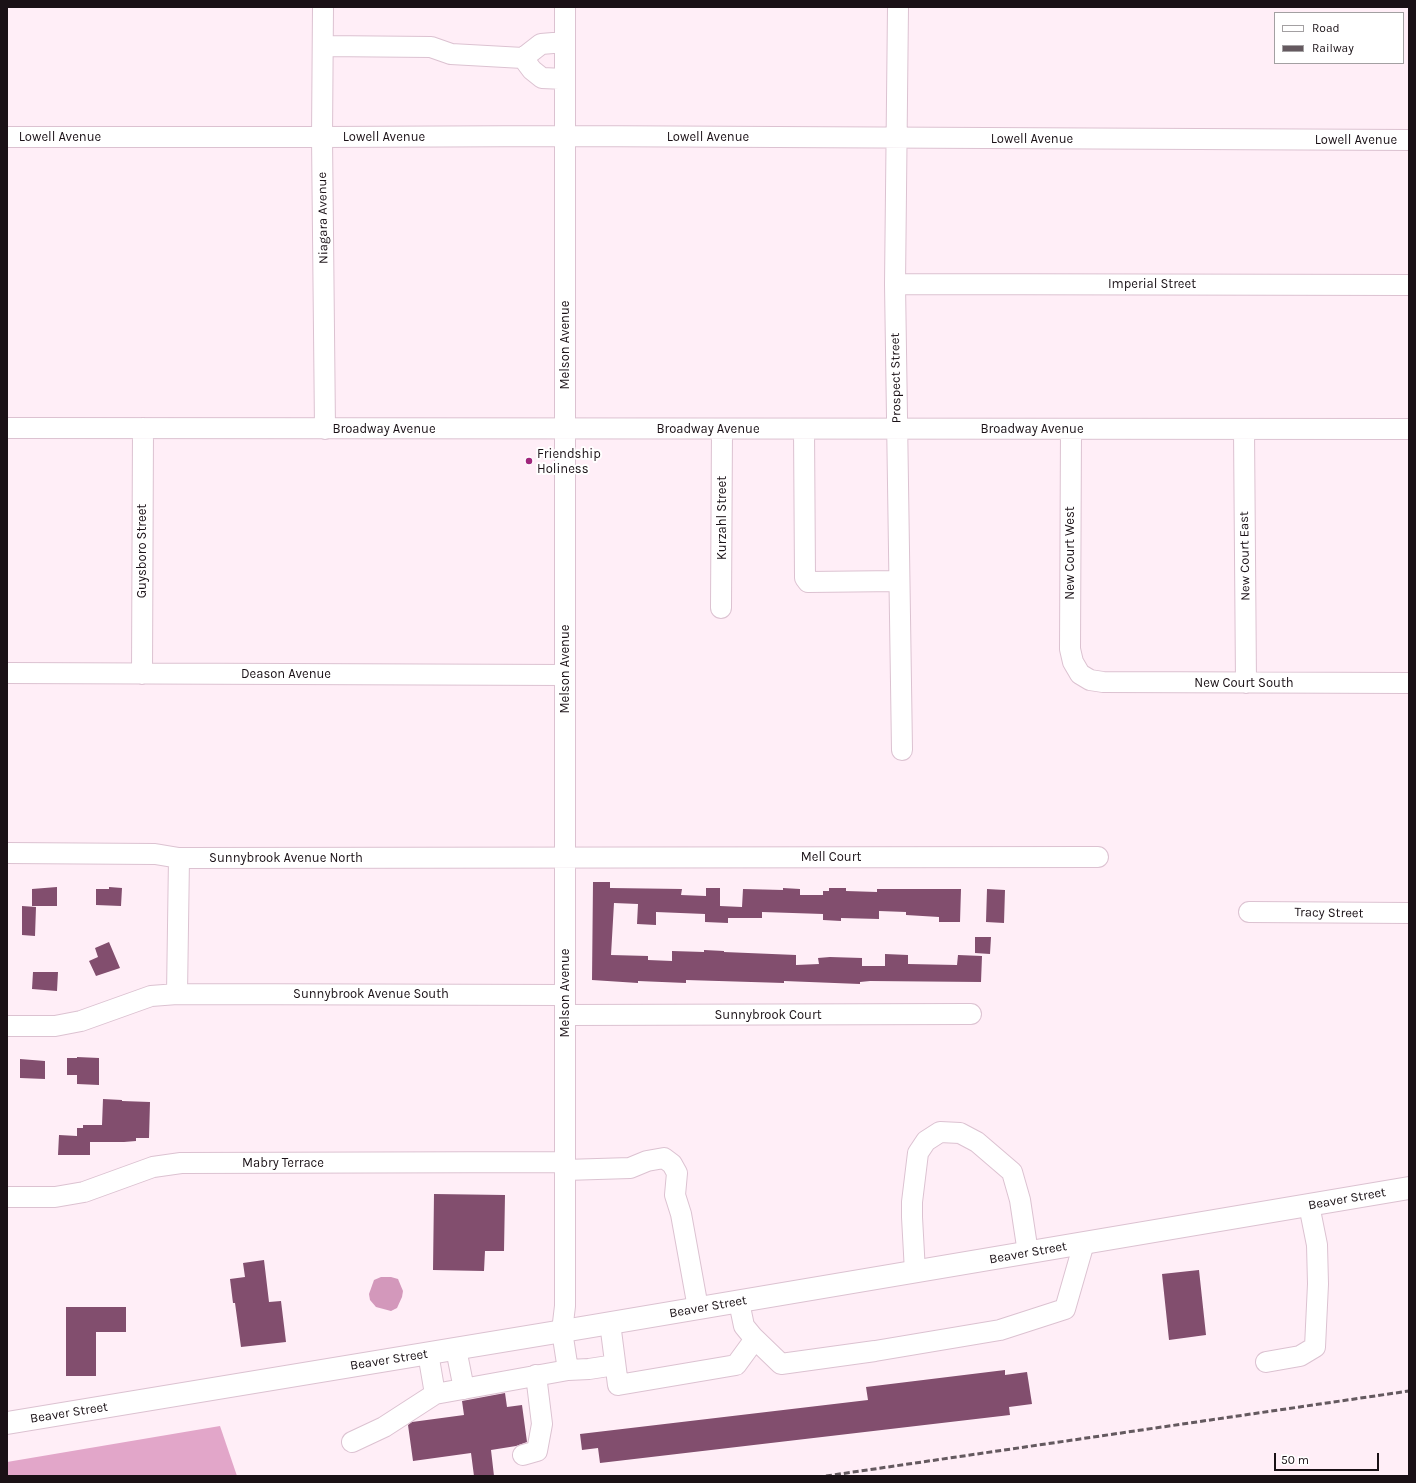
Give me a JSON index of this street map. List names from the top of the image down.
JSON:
{
  "streets": {
    "main road": ["Beaver Street"],
    "street": [
      "Lowell Avenue",
      "Niagara Avenue",
      "Imperial Street",
      "Melson Avenue",
      "Prospect Street",
      "Broadway Avenue",
      "Kurzahl Street",
      "Guysboro Street",
      "New Court West",
      "New Court East",
      "Deason Avenue",
      "New Court South",
      "Mell Court",
      "Sunnybrook Avenue North",
      "Tracy Street",
      "Sunnybrook Avenue South",
      "Sunnybrook Court",
      "Mabry Terrace"
    ]
  },
  "crossings": [
    ["Lowell Avenue", "Niagara Avenue"],
    ["Lowell Avenue", "Melson Avenue"],
    ["Lowell Avenue", "Prospect Street"],
    ["Niagara Avenue", "Broadway Avenue"],
    ["Imperial Street", "Prospect Street"],
    ["Melson Avenue", "Broadway Avenue"],
    ["Melson Avenue", "Deason Avenue"],
    ["Melson Avenue", "Mell Court"],
    ["Melson Avenue", "Sunnybrook Avenue North"],
    ["Melson Avenue", "Sunnybrook Avenue South"],
    ["Melson Avenue", "Sunnybrook Court"],
    ["Melson Avenue", "Mabry Terrace"],
    ["Melson Avenue", "Beaver Street"],
    ["Prospect Street", "Broadway Avenue"],
    ["Broadway Avenue", "Kurzahl Street"],
    ["Broadway Avenue", "Guysboro Street"],
    ["Broadway Avenue", "New Court West"],
    ["Broadway Avenue", "New Court East"],
    ["Guysboro Street", "Deason Avenue"],
    ["New Court West", "New Court South"],
    ["New Court East", "New Court South"],
    ["Mell Court", "Sunnybrook Avenue North"],
    ["Mabry Terrace", "Beaver Street"]
  ],
  "places": ["Friendship Holiness"],
  "legend": ["Road", "Railway"],
  "scale_bar": "50 m"
}
